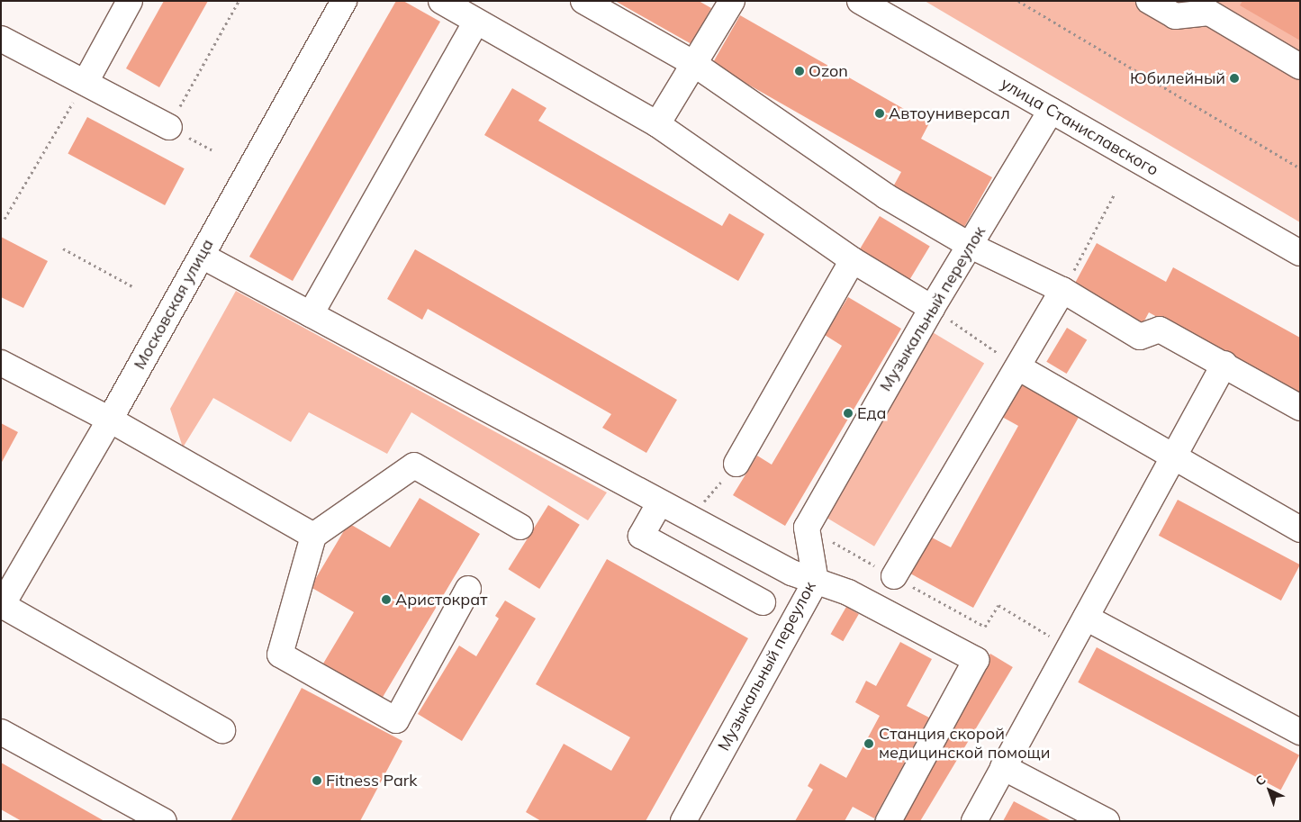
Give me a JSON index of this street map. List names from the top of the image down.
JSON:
{
  "streets": {
    "street": ["улица Станиславского", "Московская улица", "Музыкальный переулок"]
  },
  "crossings": [
    ["улица Станиславского", "Музыкальный переулок"]
  ],
  "places": [
    "Ozon",
    "Юбилейный",
    "Автоуниверсал",
    "Еда",
    "Аристократ",
    "Станция скорой медицинской помощи",
    "Fitness Park"
  ],
  "north": "top left"
}
